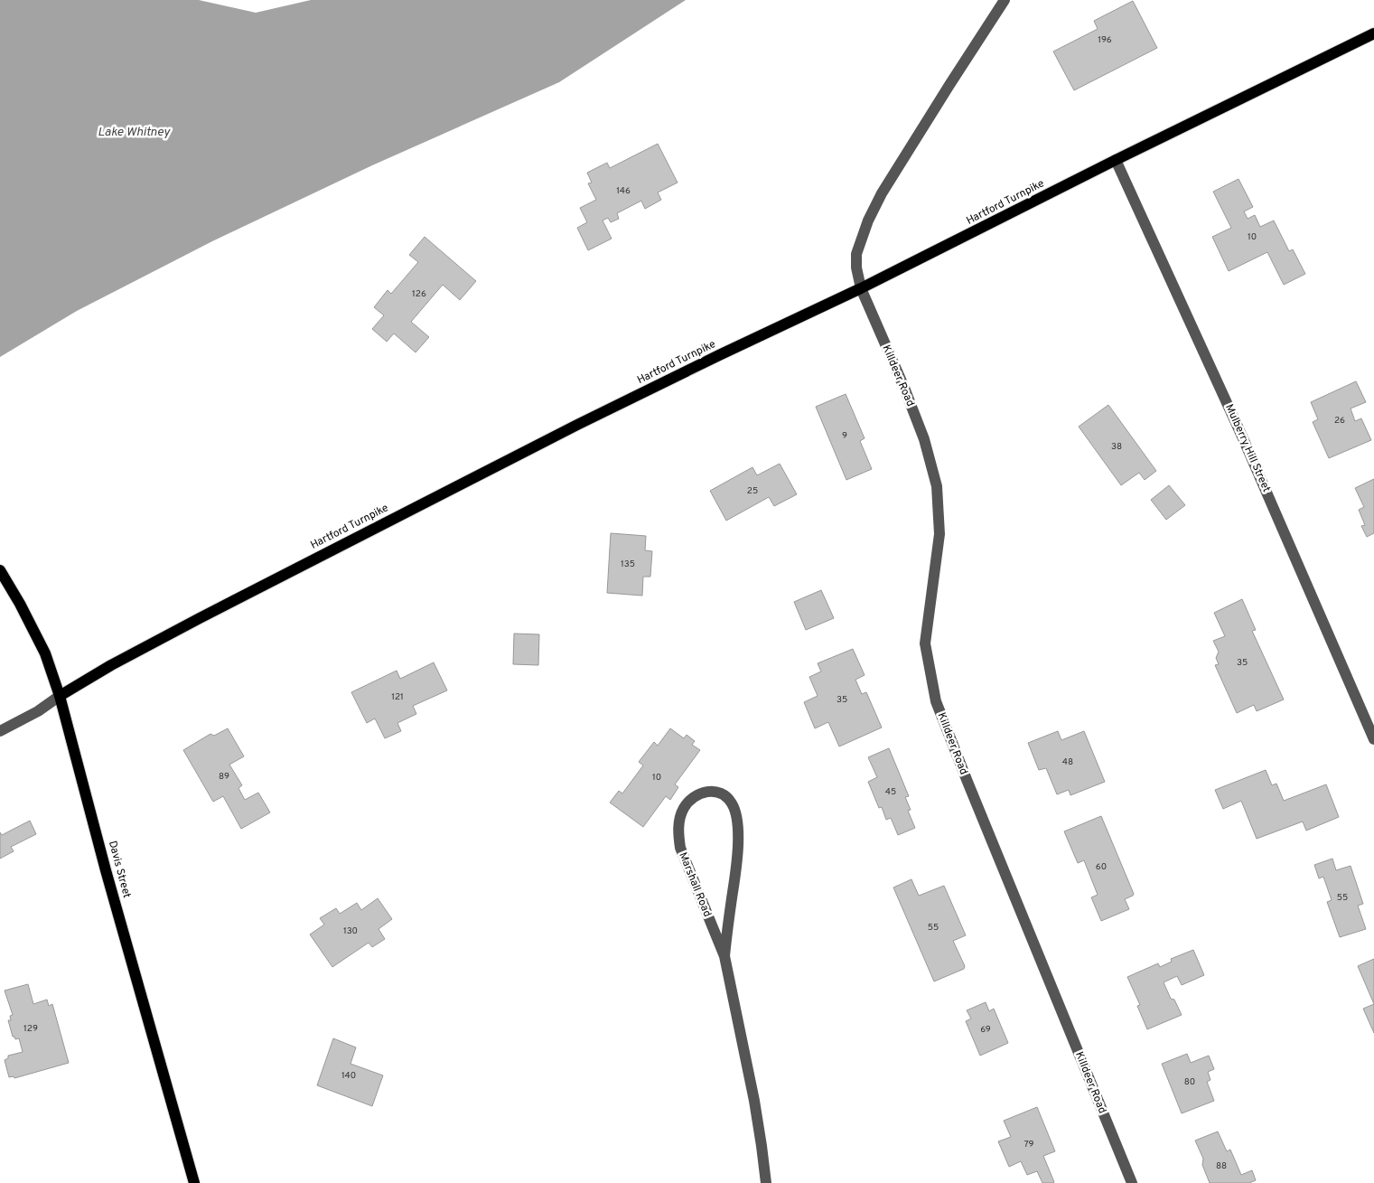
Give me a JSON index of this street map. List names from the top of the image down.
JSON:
{
  "streets": {
    "main road": ["Hartford Turnpike", "Davis Street"],
    "street": ["Killdeer Road", "Mulberry Hill Street", "Marshall Road"]
  },
  "crossings": [
    ["Hartford Turnpike", "Killdeer Road"],
    ["Hartford Turnpike", "Mulberry Hill Street"],
    ["Hartford Turnpike", "Davis Street"]
  ],
  "water": ["Lake Whitney"],
  "house_numbers": [
    "196",
    "146",
    "10",
    "126",
    "26",
    "9",
    "38",
    "25",
    "135",
    "35",
    "121",
    "35",
    "48",
    "89",
    "10",
    "45",
    "60",
    "55",
    "55",
    "130",
    "129",
    "69",
    "140",
    "80",
    "79",
    "88"
  ]
}
